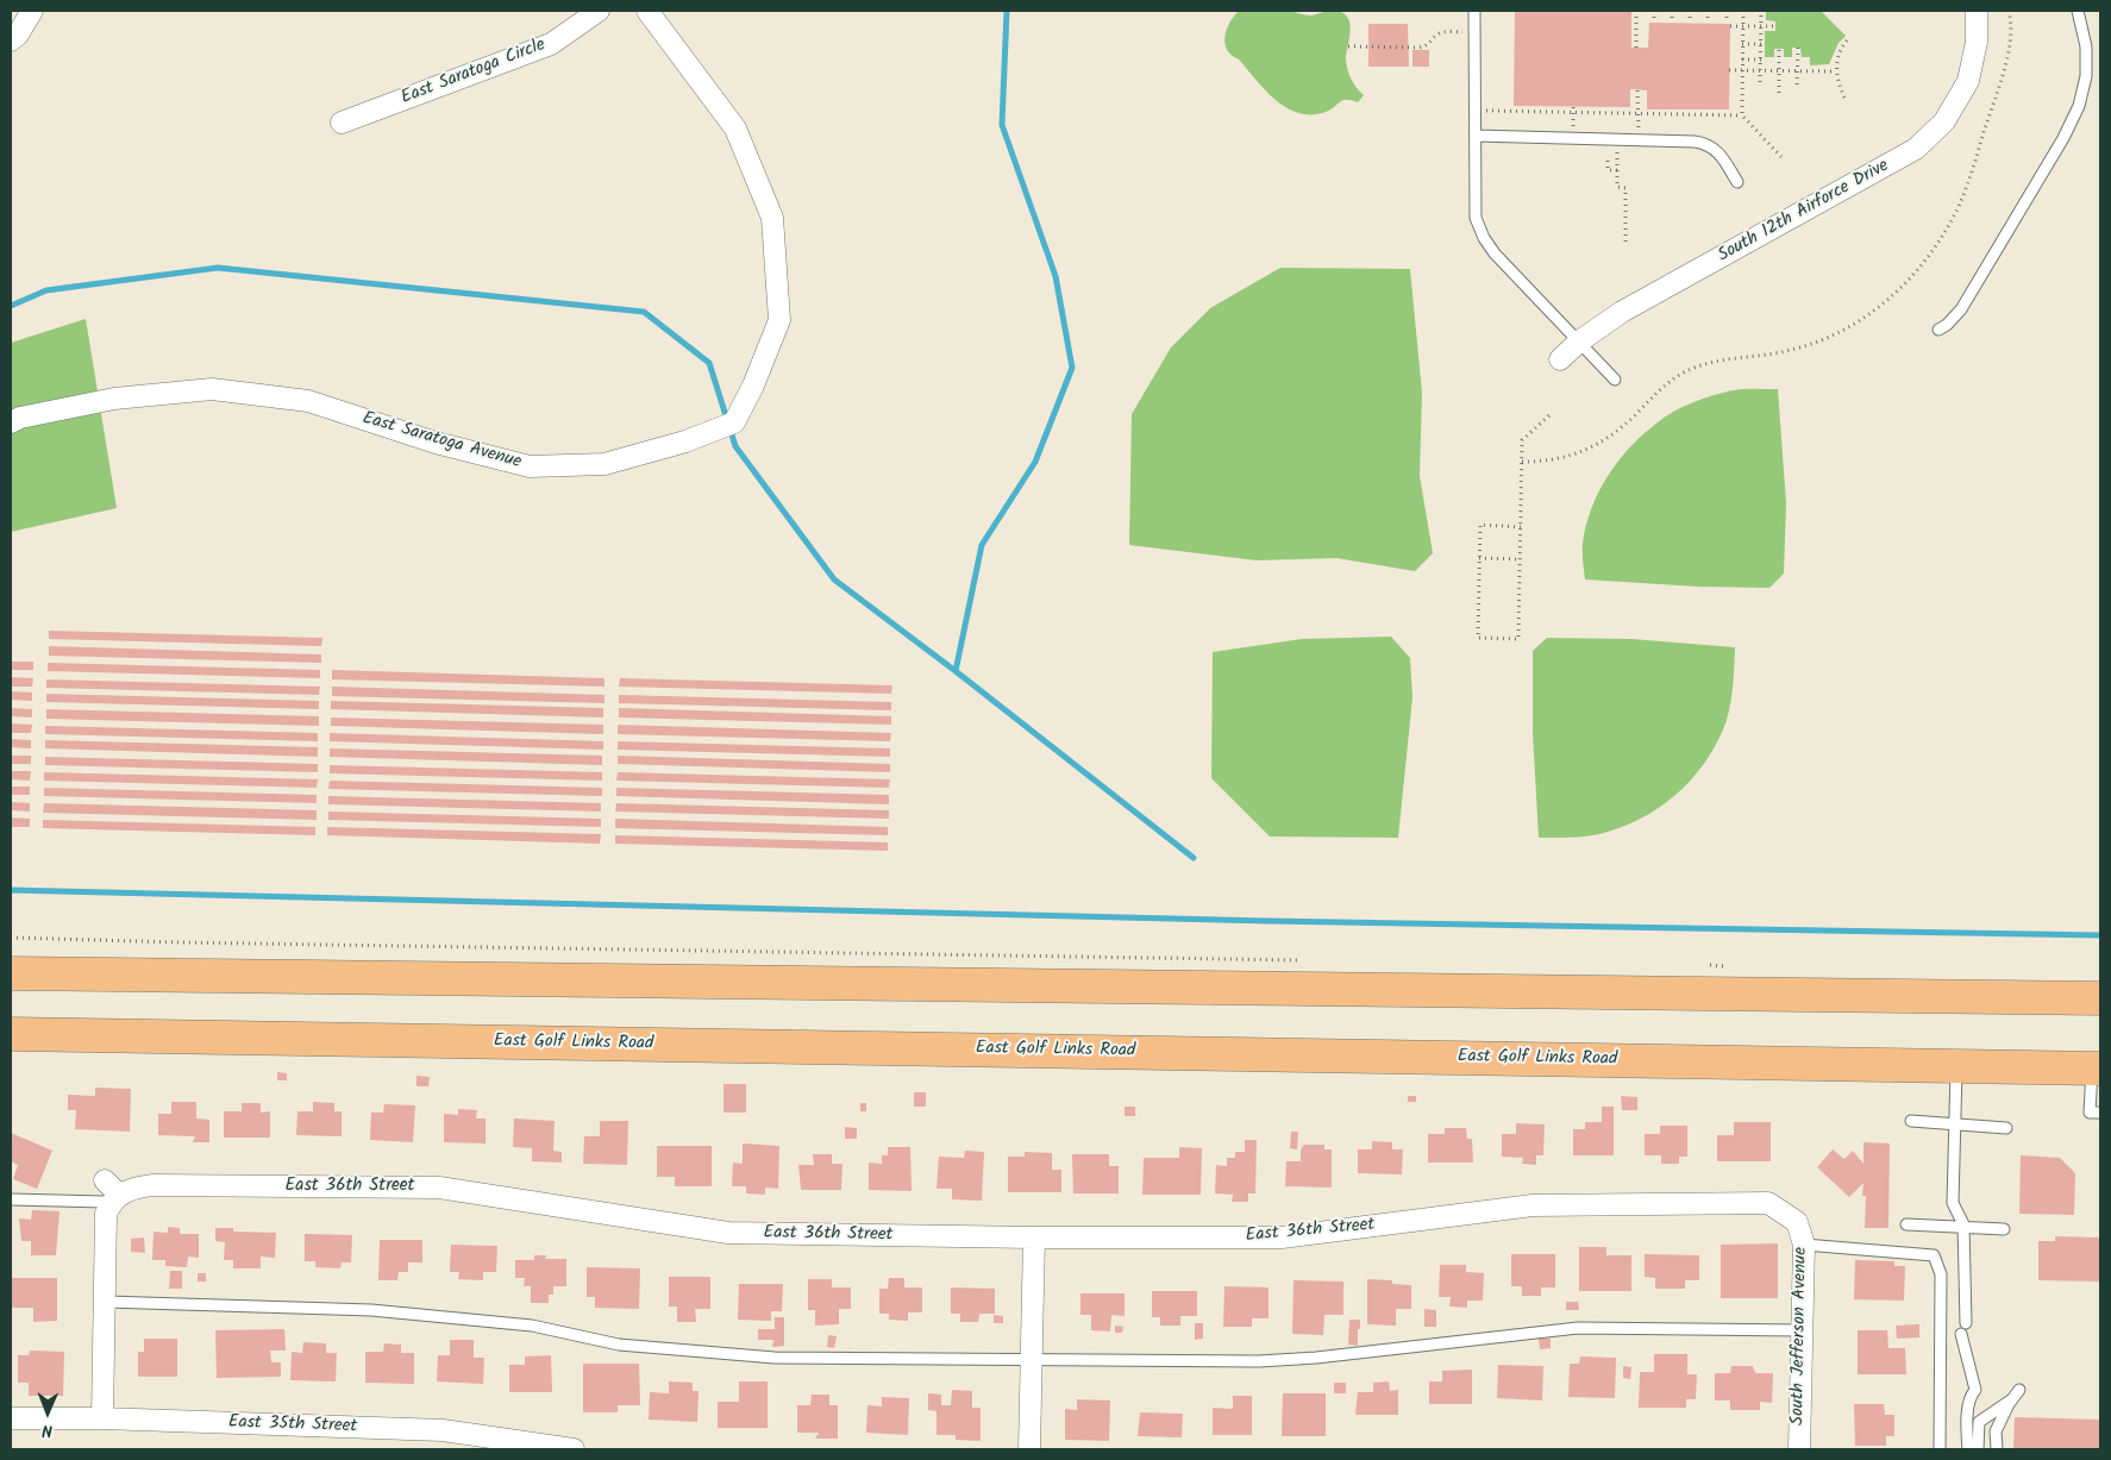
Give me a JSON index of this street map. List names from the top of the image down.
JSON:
{
  "streets": {
    "main road": ["East Golf Links Road"],
    "street": [
      "East Saratoga Circle",
      "South 12th Airforce Drive",
      "East Saratoga Avenue",
      "East 36th Street",
      "South Jefferson Avenue",
      "East 35th Street"
    ]
  },
  "crossings": [
    ["East 36th Street", "South Jefferson Avenue"]
  ],
  "north": "bottom"
}
